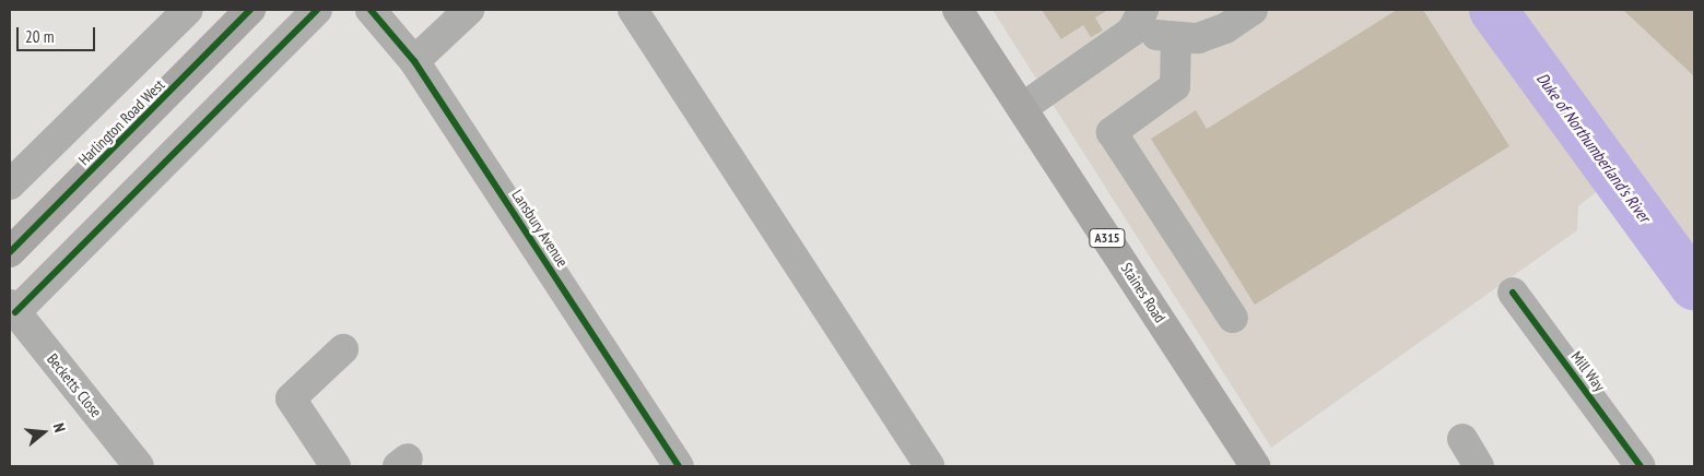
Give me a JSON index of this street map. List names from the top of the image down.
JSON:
{
  "streets": {
    "main road": ["Harlington Road West", "A315", "Staines Road"],
    "street": ["Lansbury Avenue", "Mill Way", "Becketts Close"]
  },
  "water": ["Duke of Northumberland's River"],
  "scale_bar": "20 m",
  "north": "right"
}
